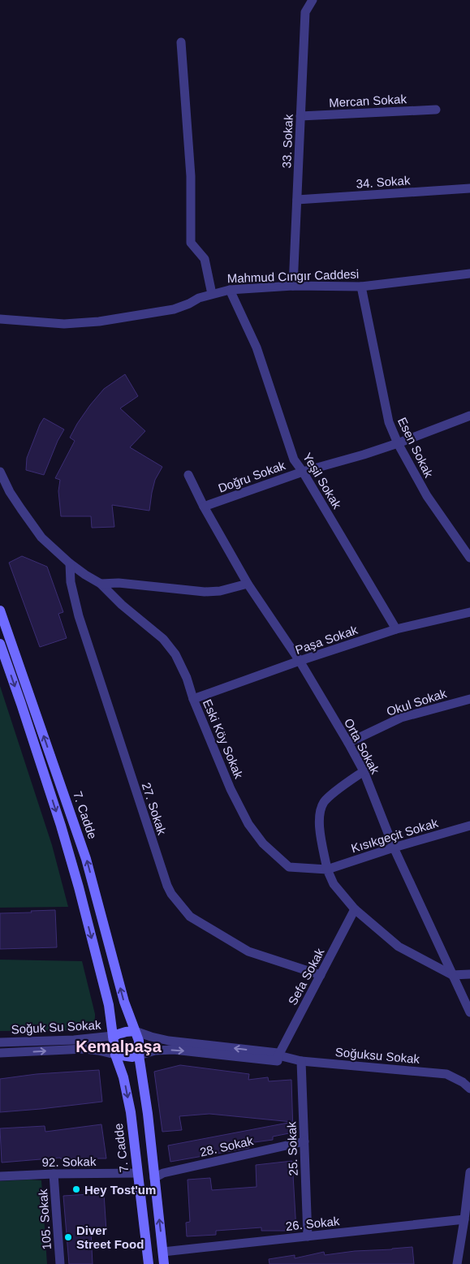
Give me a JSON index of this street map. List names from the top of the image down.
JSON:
{
  "streets": {
    "main road": ["7. Cadde"],
    "street": [
      "Mercan Sokak",
      "33. Sokak",
      "34. Sokak",
      "Mahmud Cıngır Caddesi",
      "Esen Sokak",
      "Doğru Sokak",
      "Yeşil Sokak",
      "Paşa Sokak",
      "Okul Sokak",
      "Eski Köy Sokak",
      "Orta Sokak",
      "27. Sokak",
      "Kısıkgeçit Sokak",
      "Sefa Sokak",
      "Soğuk Su Sokak",
      "Soğuksu Sokak",
      "28. Sokak",
      "25. Sokak",
      "92. Sokak",
      "105. Sokak",
      "26. Sokak"
    ]
  },
  "crossings": [
    ["Mercan Sokak", "33. Sokak"],
    ["33. Sokak", "34. Sokak"],
    ["33. Sokak", "Mahmud Cıngır Caddesi"],
    ["Mahmud Cıngır Caddesi", "Esen Sokak"],
    ["Mahmud Cıngır Caddesi", "Yeşil Sokak"],
    ["Esen Sokak", "Doğru Sokak"],
    ["Doğru Sokak", "Yeşil Sokak"],
    ["Doğru Sokak", "Orta Sokak"],
    ["Yeşil Sokak", "Paşa Sokak"],
    ["Paşa Sokak", "Eski Köy Sokak"],
    ["Paşa Sokak", "Orta Sokak"],
    ["Okul Sokak", "Orta Sokak"],
    ["Eski Köy Sokak", "27. Sokak"],
    ["Eski Köy Sokak", "Kısıkgeçit Sokak"],
    ["Orta Sokak", "Kısıkgeçit Sokak"],
    ["27. Sokak", "Sefa Sokak"],
    ["7. Cadde", "Soğuk Su Sokak"],
    ["7. Cadde", "Soğuksu Sokak"],
    ["7. Cadde", "92. Sokak"],
    ["Sefa Sokak", "Soğuksu Sokak"],
    ["Soğuk Su Sokak", "Soğuksu Sokak"],
    ["Soğuksu Sokak", "25. Sokak"],
    ["28. Sokak", "25. Sokak"],
    ["25. Sokak", "26. Sokak"],
    ["92. Sokak", "105. Sokak"]
  ],
  "districts": ["Kemalpaşa"],
  "places": ["Hey Tost'um", "Diver Street Food"]
}
